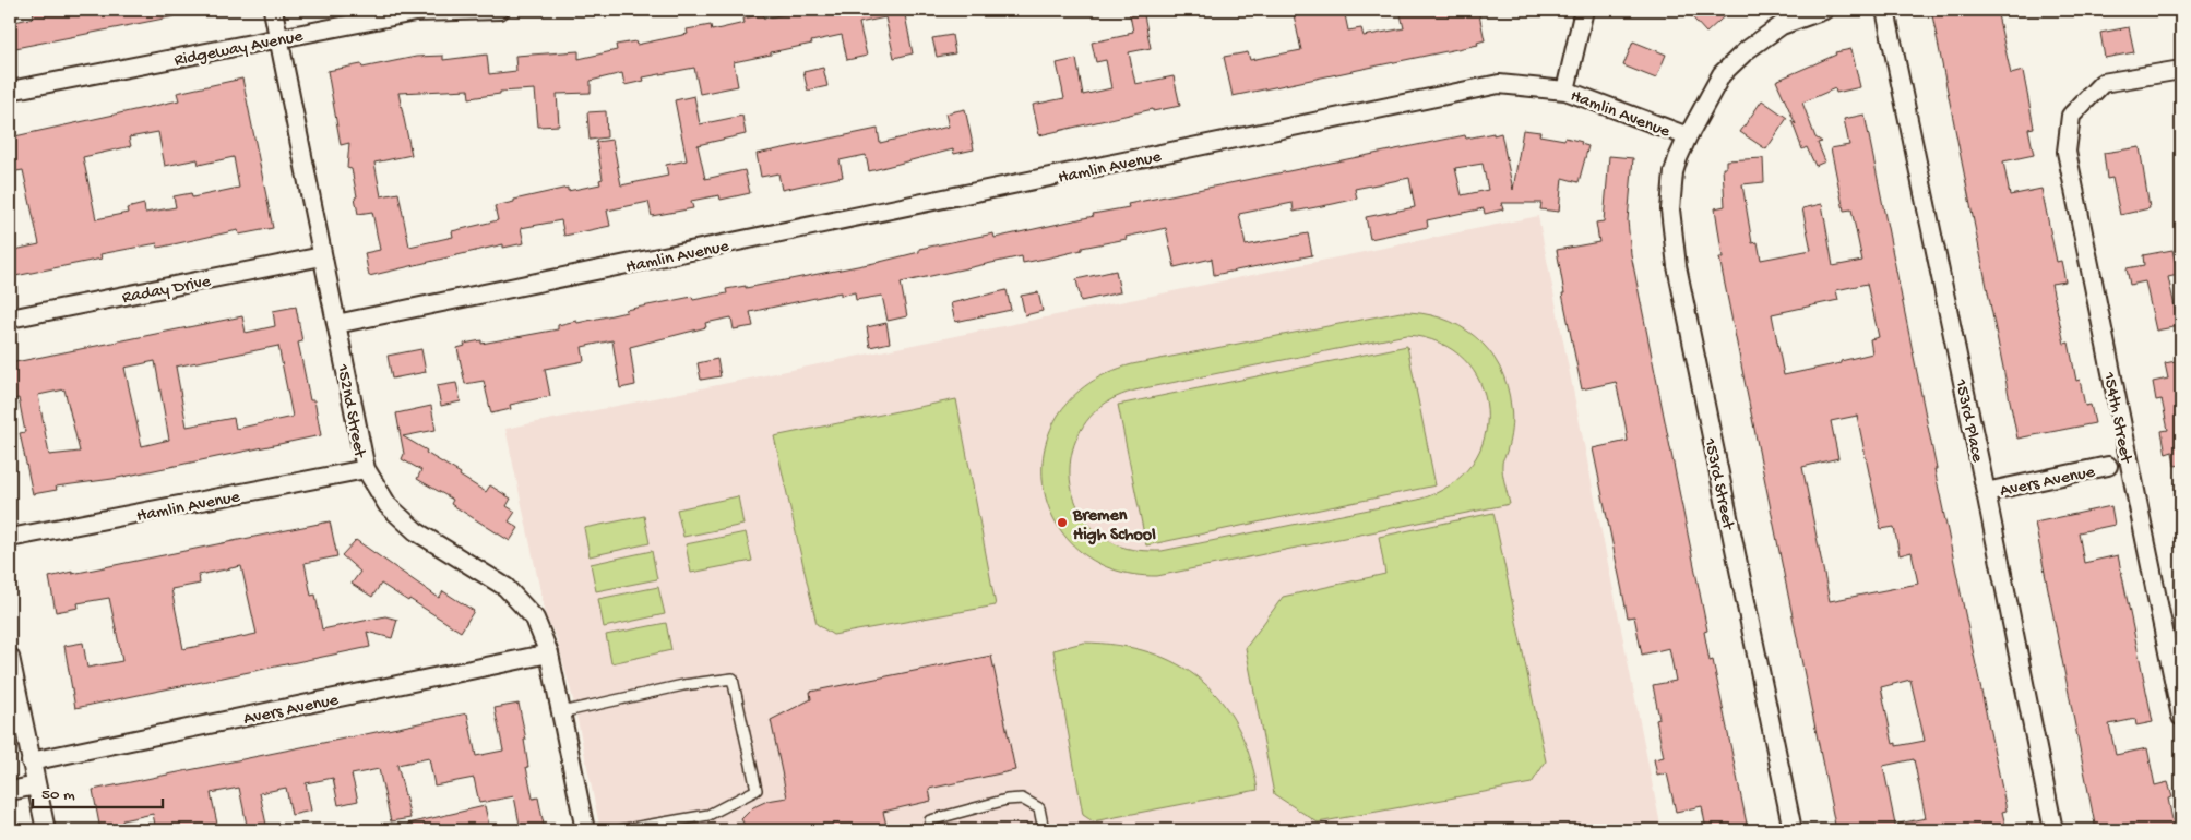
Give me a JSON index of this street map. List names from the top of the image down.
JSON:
{
  "streets": {
    "street": [
      "Ridgeway Avenue",
      "Hamlin Avenue",
      "Raday Drive",
      "152nd Street",
      "154th Street",
      "153rd Place",
      "Avers Avenue",
      "153rd Street"
    ]
  },
  "crossings": [
    ["Ridgeway Avenue", "152nd Street"],
    ["Hamlin Avenue", "152nd Street"],
    ["Hamlin Avenue", "153rd Street"],
    ["Raday Drive", "152nd Street"],
    ["152nd Street", "Avers Avenue"],
    ["153rd Place", "Avers Avenue"]
  ],
  "places": ["Bremen High School"],
  "scale_bar": "50 m"
}
